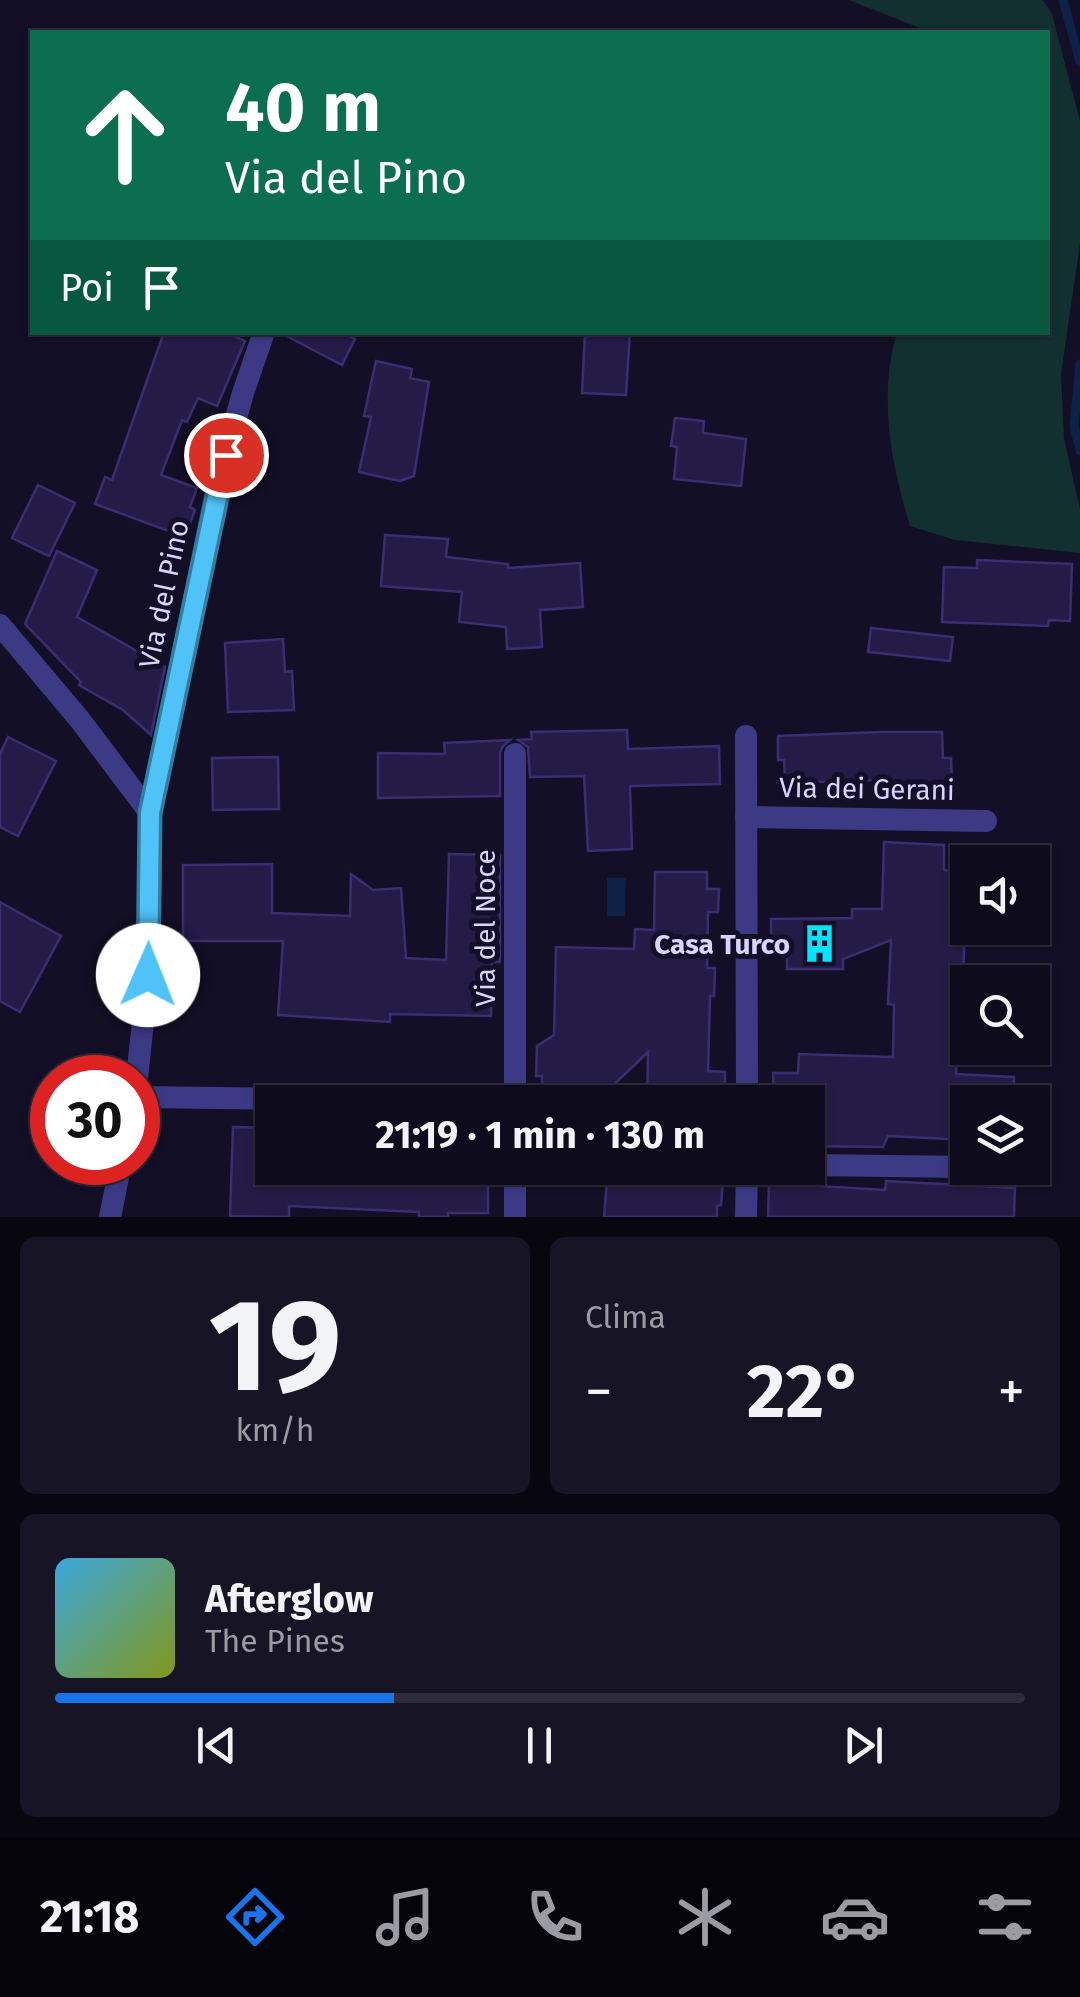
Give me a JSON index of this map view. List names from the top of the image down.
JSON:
{
  "streets": {
    "street": ["Via del Pino", "Via dei Gerani", "Via del Noce"]
  },
  "places": {
    "building": ["Casa Turco"]
  },
  "page": {
    "turn": ["40 m", "Via del Pino"],
    "then": "Poi",
    "limit": "30",
    "trip": "21:19 · 1 min · 130 m",
    "tile": [
      ["19", "km/h"],
      "Clima"
    ],
    "heat": ["−", "22°", "+"],
    "song": ["Afterglow", "The Pines"],
    "tabs": "21:18"
  }
}
